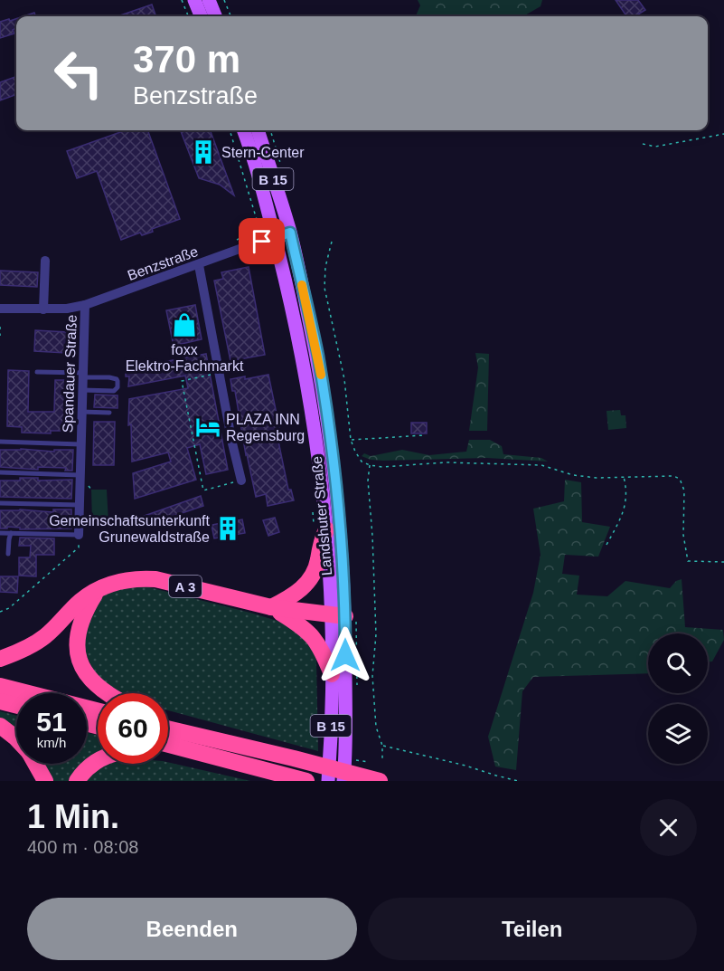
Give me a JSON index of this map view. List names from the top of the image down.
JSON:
{
  "streets": {
    "highway": ["A 3"],
    "main road": ["B 15", "Landshuter Straße"],
    "street": ["Benzstraße", "Spandauer Straße"]
  },
  "crossings": [
    ["Benzstraße", "Spandauer Straße"],
    ["Benzstraße", "Landshuter Straße"],
    ["Landshuter Straße", "A 3"]
  ],
  "places": {
    "building": ["Stern-Center", "Gemeinschaftsunterkunft Grunewaldstraße"],
    "shop": ["foxx Elektro-Fachmarkt"],
    "hotel": ["PLAZA INN Regensburg"]
  },
  "page": {
    "turn": ["370 m", "Benzstraße"],
    "speed": "51 km/h",
    "limit": "60",
    "heading": ["1 Min.", "400 m · 08:08"],
    "buttons": ["Beenden", "Teilen"]
  }
}
